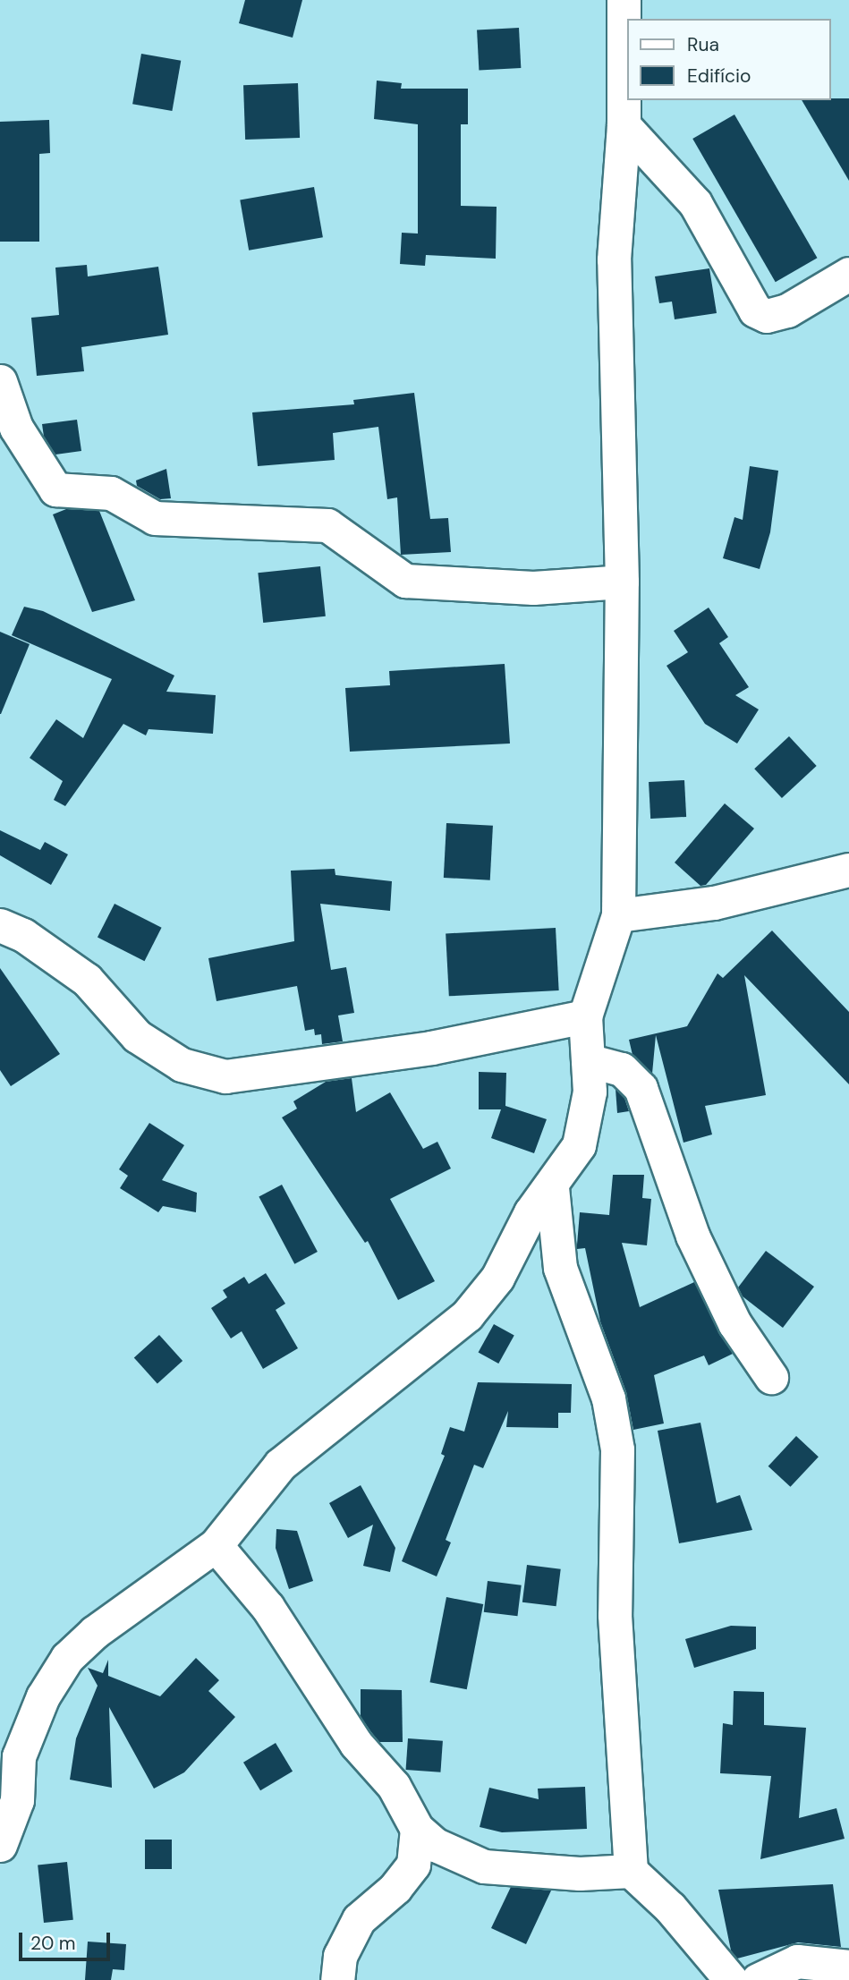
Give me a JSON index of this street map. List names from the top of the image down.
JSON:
{
  "legend": ["Rua", "Edifício"],
  "scale_bar": "20 m"
}
